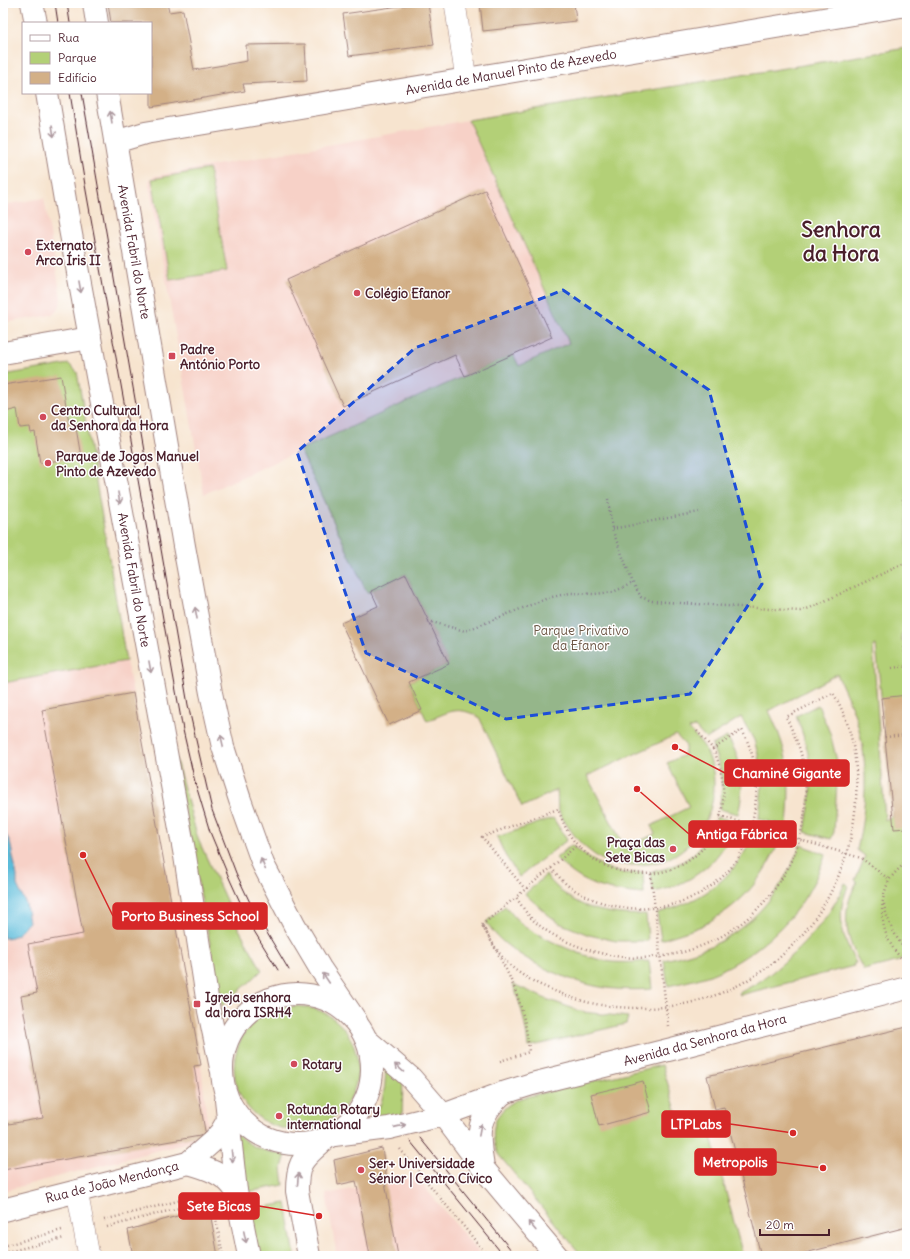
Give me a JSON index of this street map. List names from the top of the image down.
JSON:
{
  "streets": {
    "main road": [
      "Avenida de Manuel Pinto de Azevedo",
      "Avenida Fabril do Norte",
      "Avenida da Senhora da Hora",
      "Rua de João Mendonça"
    ]
  },
  "crossings": [
    ["Avenida de Manuel Pinto de Azevedo", "Avenida Fabril do Norte"]
  ],
  "districts": ["Senhora da Hora"],
  "parks": ["Parque Privativo da Efanor"],
  "places": {
    "other": [
      "Externato Arco Íris II",
      "Colégio Efanor",
      "Centro Cultural da Senhora da Hora",
      "Parque de Jogos Manuel Pinto de Azevedo",
      "Chaminé Gigante",
      "Antiga Fábrica",
      "Praça das Sete Bicas",
      "Porto Business School",
      "Rotary",
      "Rotunda Rotary international",
      "LTPLabs",
      "Metropolis",
      "Ser+ Universidade Sénior | Centro Cívico",
      "Sete Bicas"
    ],
    "transit": ["Padre António Porto", "Igreja senhora da hora ISRH4"]
  },
  "legend": ["Rua", "Parque", "Edifício"],
  "scale_bar": "20 m"
}
